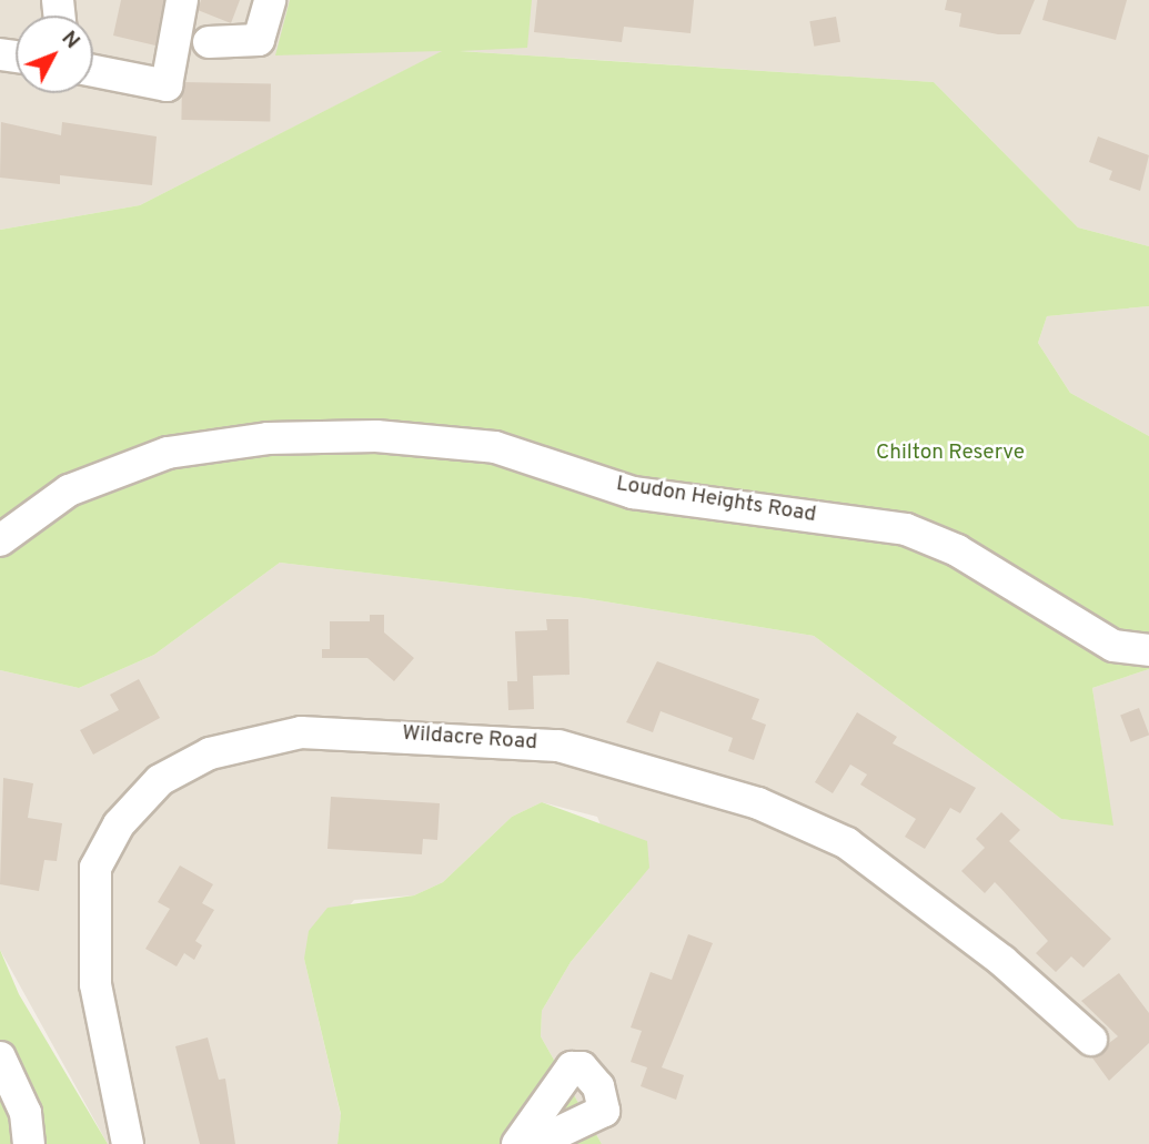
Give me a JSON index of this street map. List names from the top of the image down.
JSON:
{
  "streets": {
    "street": ["Loudon Heights Road", "Wildacre Road"]
  },
  "parks": ["Chilton Reserve"],
  "north": "top right"
}
